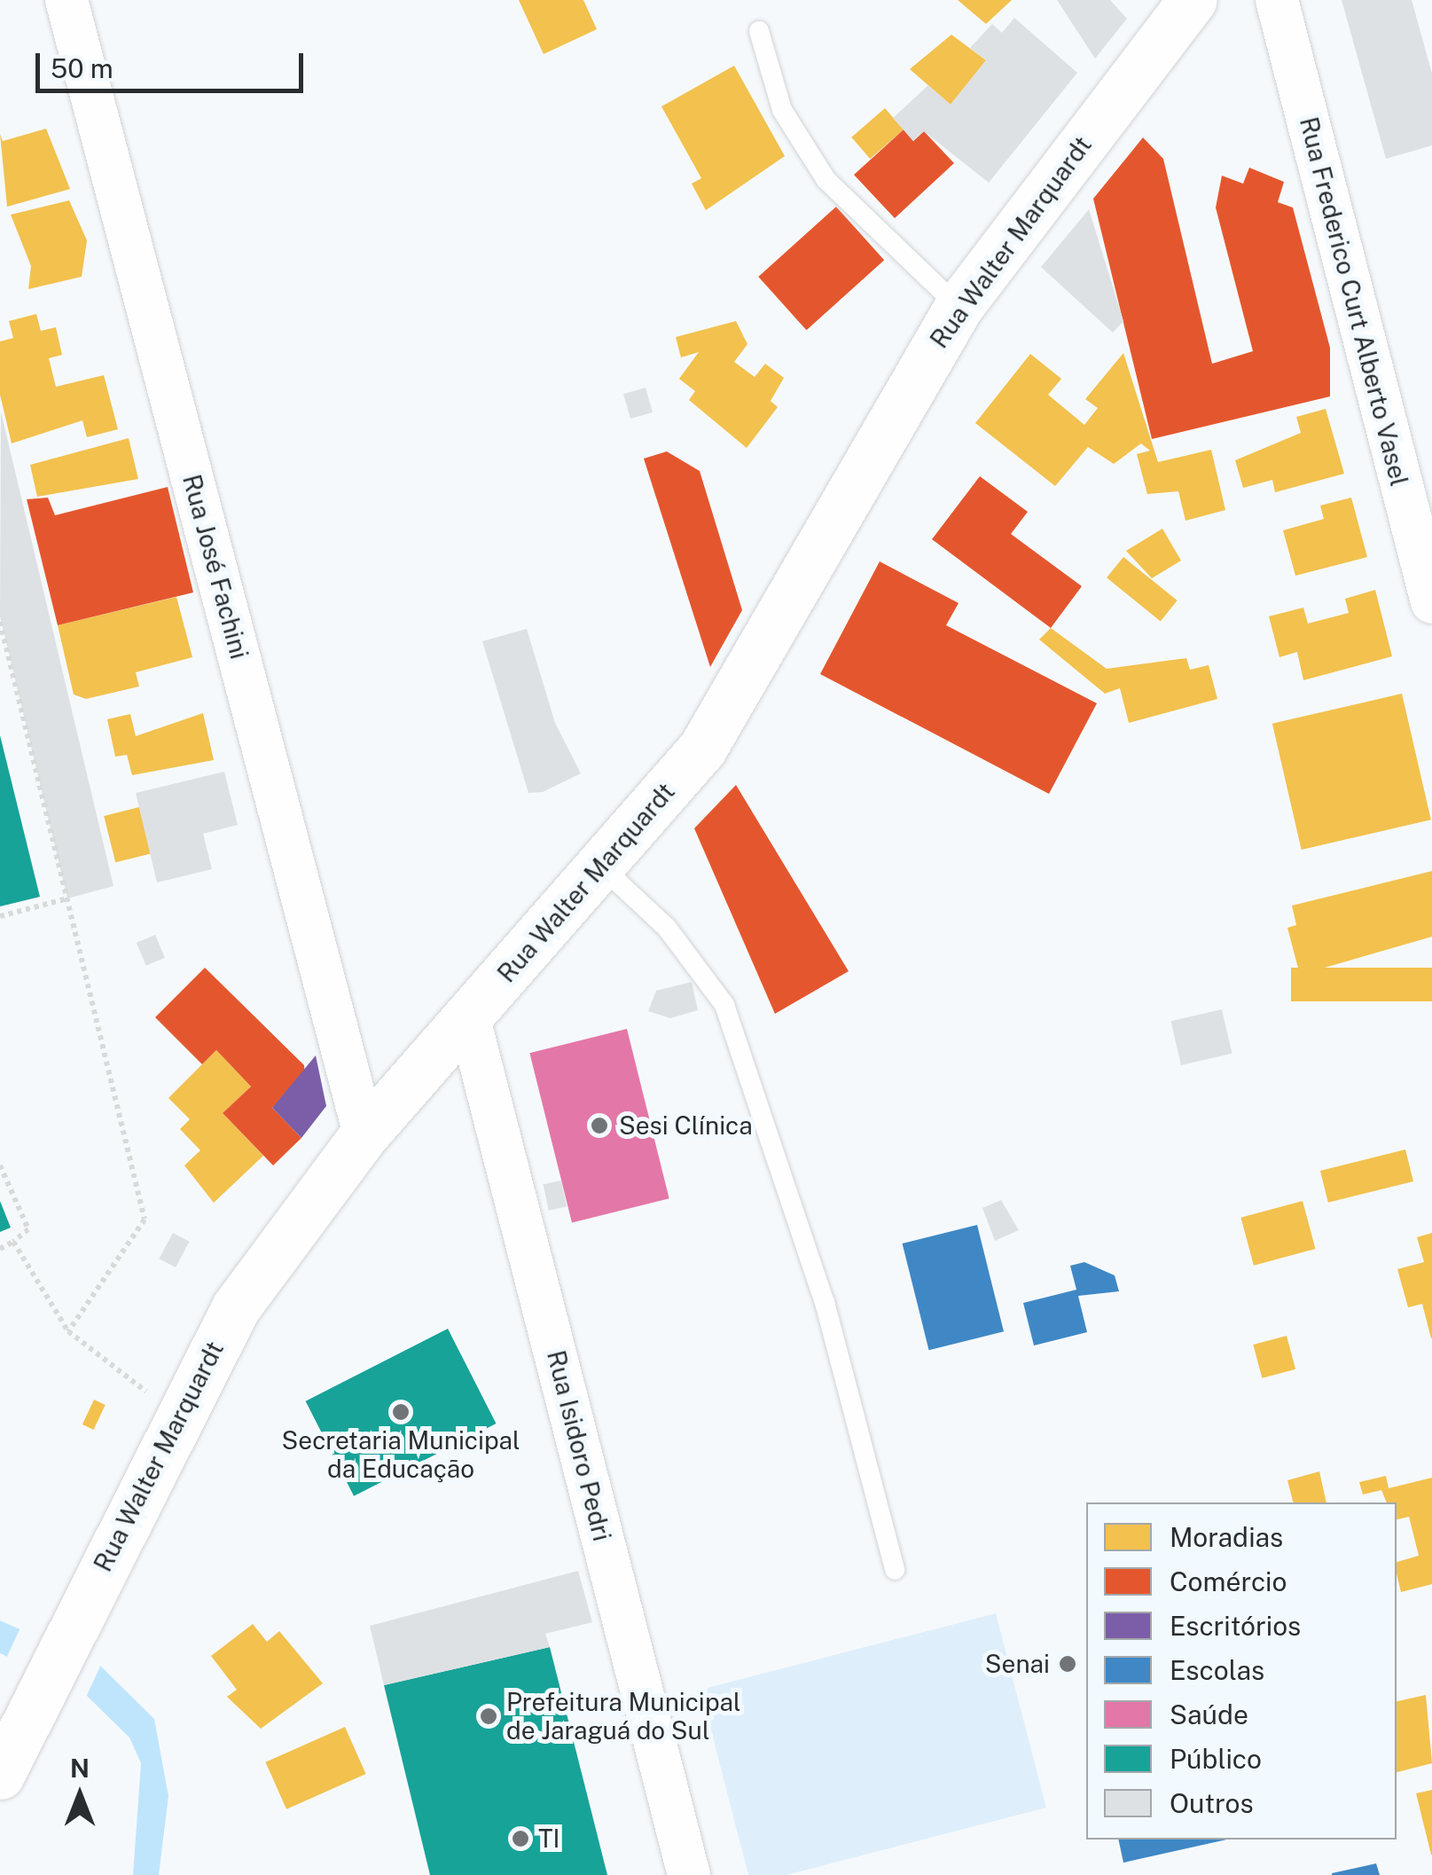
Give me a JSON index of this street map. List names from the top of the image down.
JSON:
{
  "streets": {
    "main road": ["Rua Walter Marquardt"],
    "street": ["Rua Frederico Curt Alberto Vasel", "Rua José Fachini", "Rua Isidoro Pedri"]
  },
  "crossings": [
    ["Rua Walter Marquardt", "Rua José Fachini"],
    ["Rua Walter Marquardt", "Rua Isidoro Pedri"]
  ],
  "places": [
    "Sesi Clínica",
    "Secretaria Municipal da Educação",
    "Senai",
    "Prefeitura Municipal de Jaraguá do Sul",
    "TI"
  ],
  "legend": [
    "Moradias",
    "Comércio",
    "Escritórios",
    "Escolas",
    "Saúde",
    "Público",
    "Outros"
  ],
  "scale_bar": "50 m",
  "north": "top"
}
